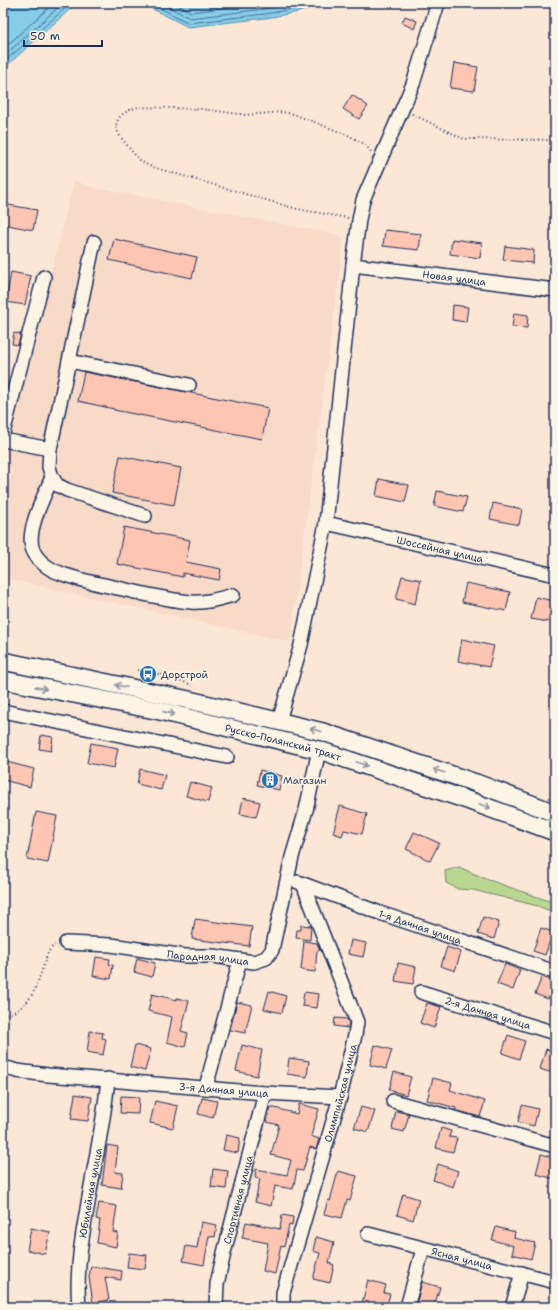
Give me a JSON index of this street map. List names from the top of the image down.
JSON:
{
  "streets": {
    "main road": ["Русско-Полянский тракт"],
    "street": [
      "Новая улица",
      "Шоссейная улица",
      "1-я Дачная улица",
      "Парадная улица",
      "2-я Дачная улица",
      "3-я Дачная улица",
      "Олимпийская улица",
      "Юбилейная улица",
      "Спортивная улица",
      "Ясная улица"
    ]
  },
  "crossings": [
    ["Русско-Полянский тракт", "Парадная улица"],
    ["1-я Дачная улица", "Парадная улица"],
    ["1-я Дачная улица", "Олимпийская улица"],
    ["3-я Дачная улица", "Олимпийская улица"],
    ["3-я Дачная улица", "Юбилейная улица"],
    ["3-я Дачная улица", "Спортивная улица"]
  ],
  "places": {
    "bus stop": ["Дорстрой"],
    "building": ["Магазин"]
  },
  "scale_bar": "50 m"
}
